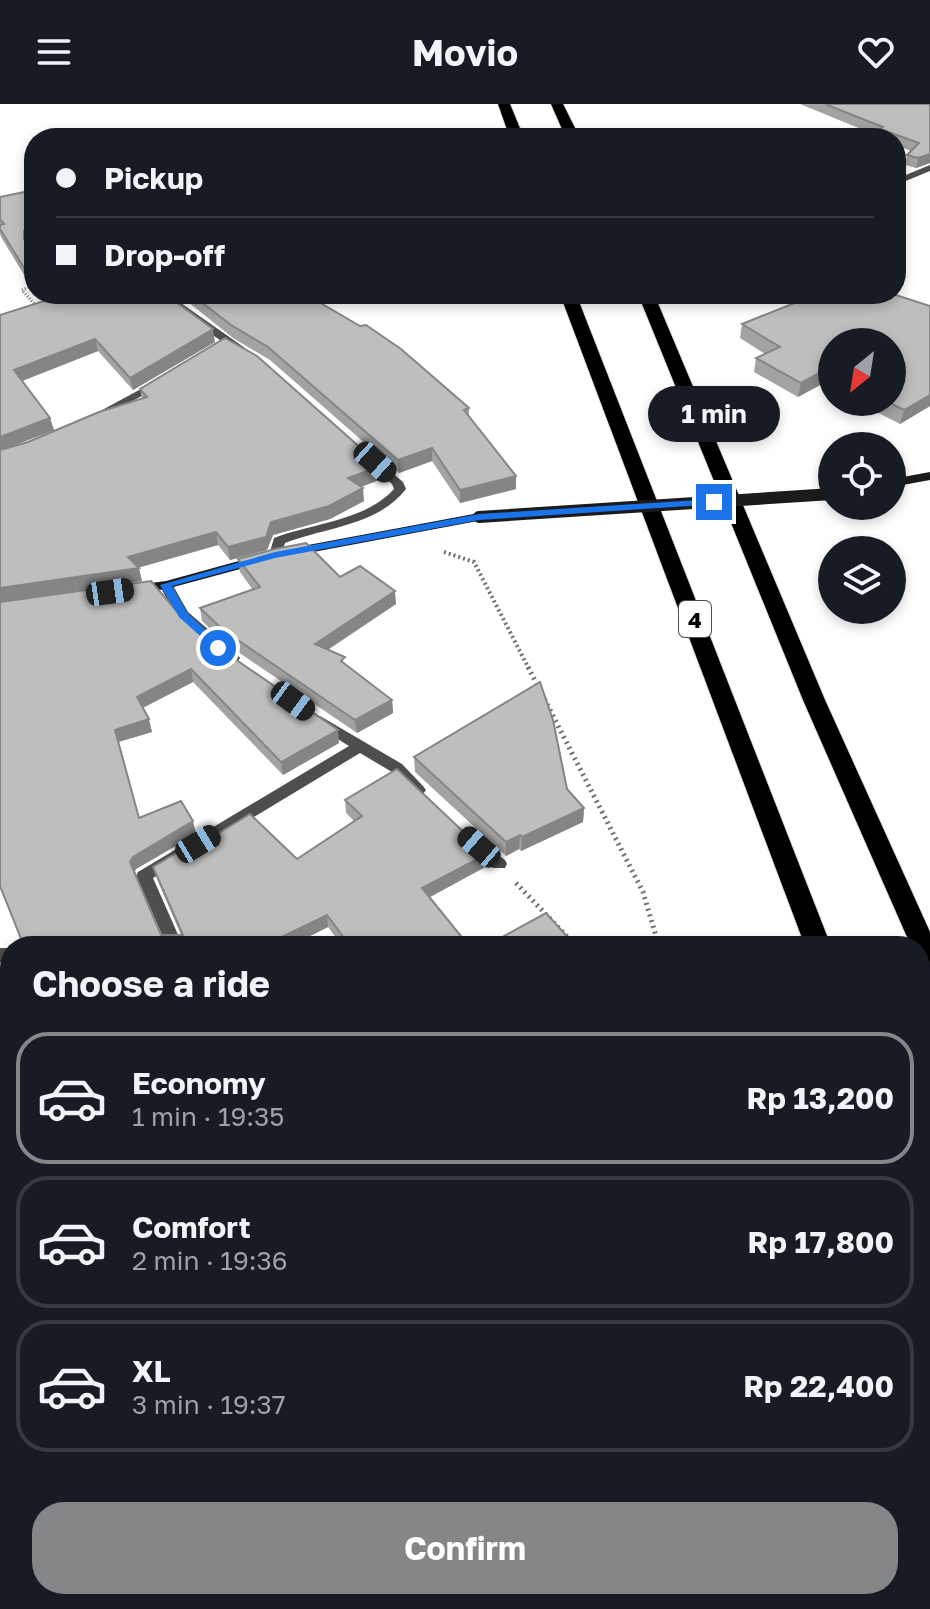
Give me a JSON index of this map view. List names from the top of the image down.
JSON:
{
  "streets": {
    "highway": ["4"]
  },
  "north": "bottom left",
  "page": {
    "header": "Movio",
    "banner": ["Pickup", "Drop-off"],
    "bubble": "1 min",
    "heading": "Choose a ride",
    "list": [
      {
        "name": "Economy",
        "note": "1 min · 19:35",
        "value": "Rp 13,200"
      },
      {
        "name": "Comfort",
        "note": "2 min · 19:36",
        "value": "Rp 17,800"
      },
      {
        "name": "XL",
        "note": "3 min · 19:37",
        "value": "Rp 22,400"
      }
    ],
    "buttons": "Confirm"
  }
}
